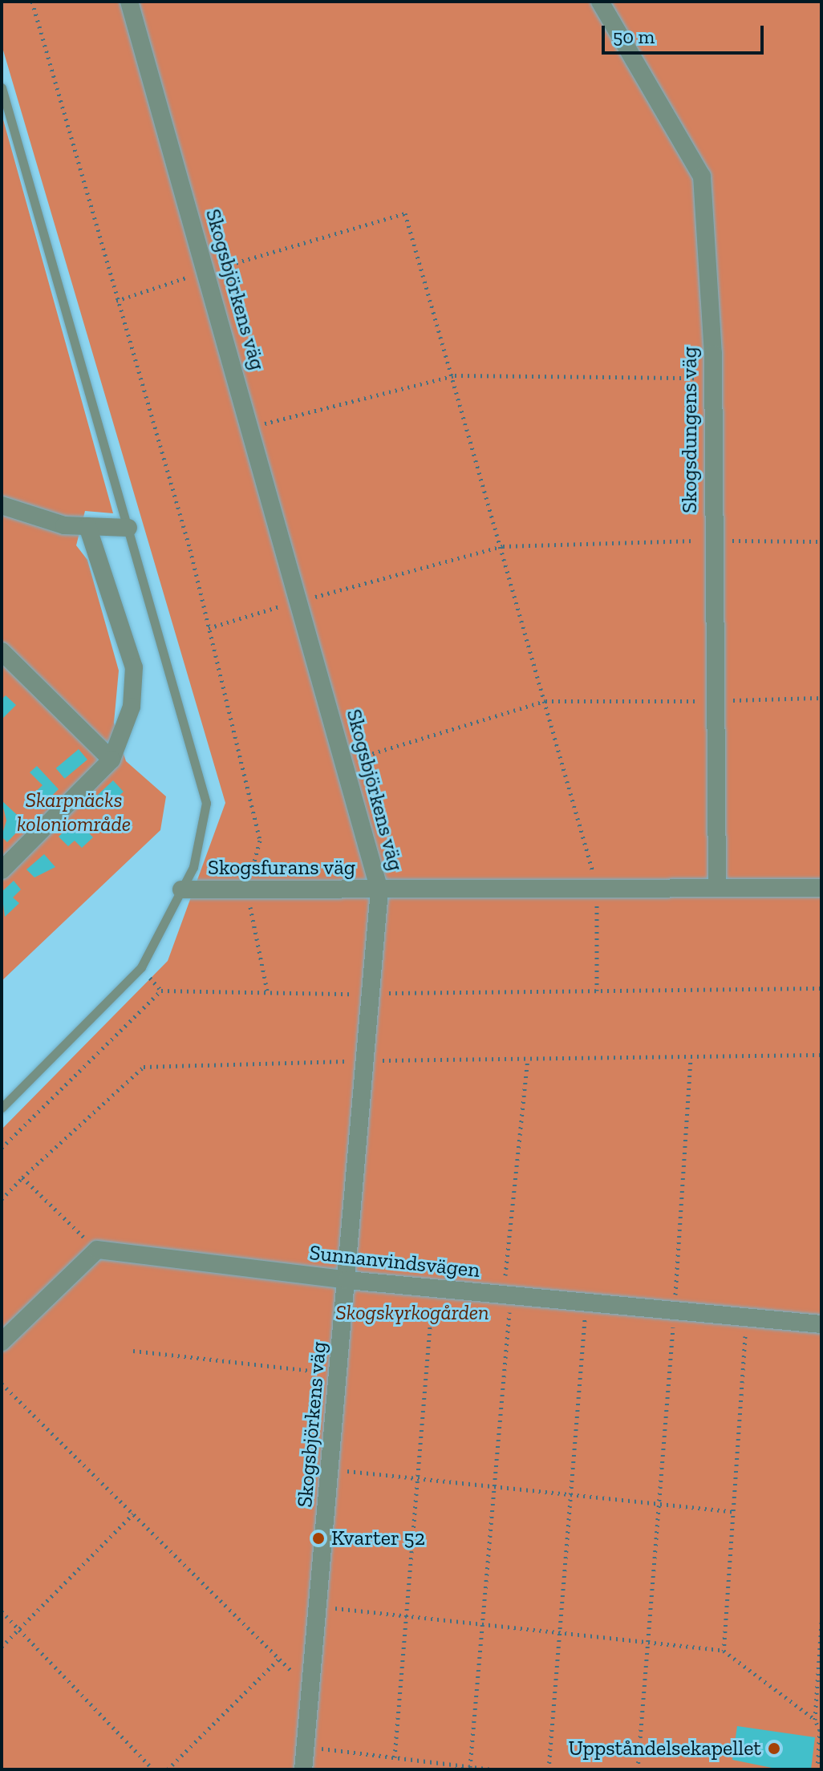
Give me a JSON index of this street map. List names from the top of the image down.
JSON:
{
  "streets": {
    "street": [
      "Skogsbjörkens väg",
      "Skogsdungens väg",
      "Skogsfurans väg",
      "Sunnanvindsvägen"
    ]
  },
  "crossings": [
    ["Skogsbjörkens väg", "Skogsfurans väg"],
    ["Skogsbjörkens väg", "Sunnanvindsvägen"],
    ["Skogsdungens väg", "Skogsfurans väg"]
  ],
  "parks": ["Skarpnäcks koloniområde", "Skogskyrkogården"],
  "places": ["Kvarter 52", "Uppståndelsekapellet"],
  "scale_bar": "50 m"
}
